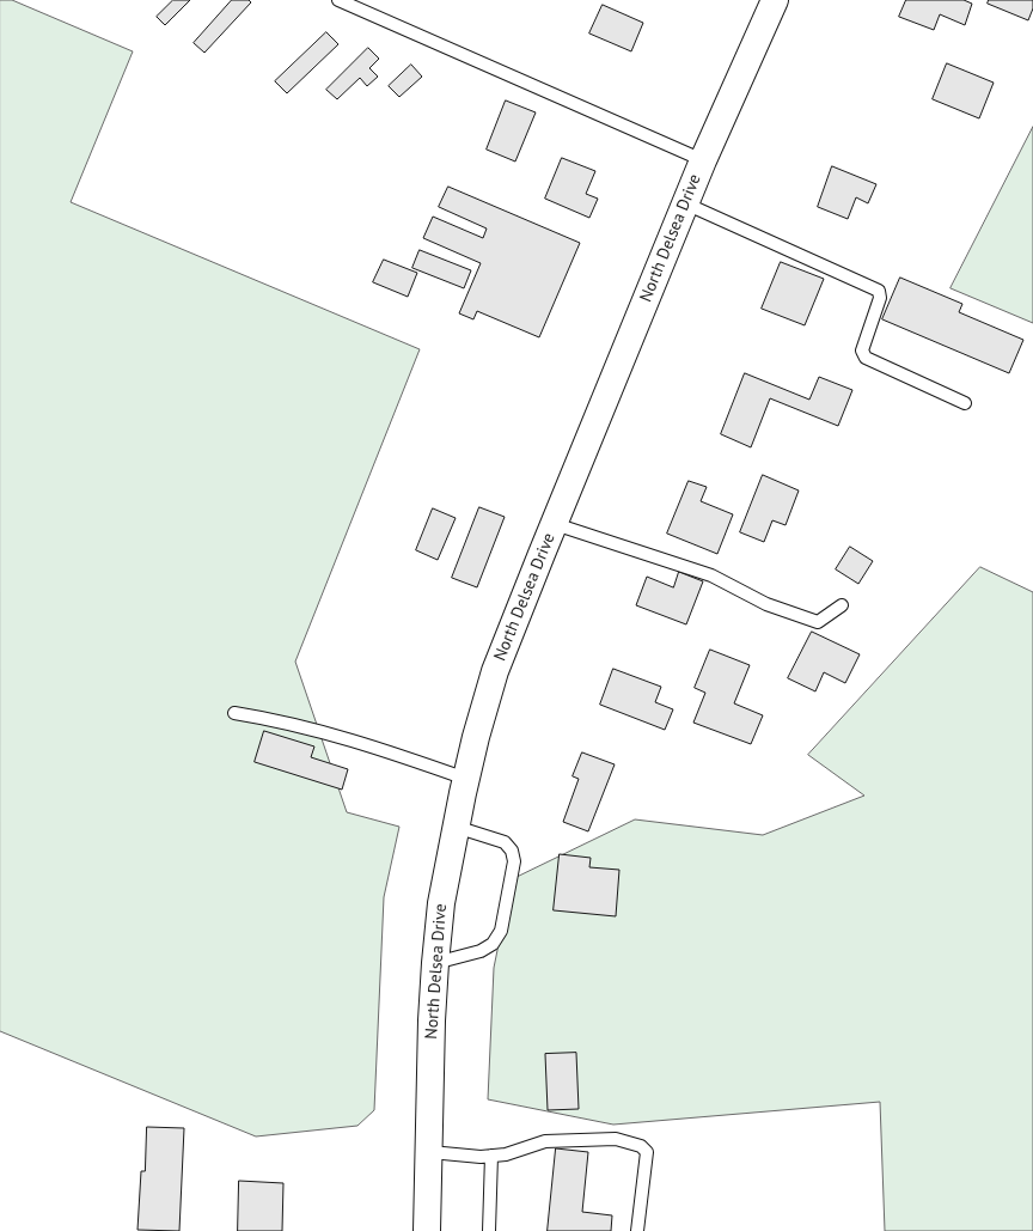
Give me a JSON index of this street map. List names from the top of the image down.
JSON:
{
  "streets": {
    "main road": ["North Delsea Drive"]
  }
}
